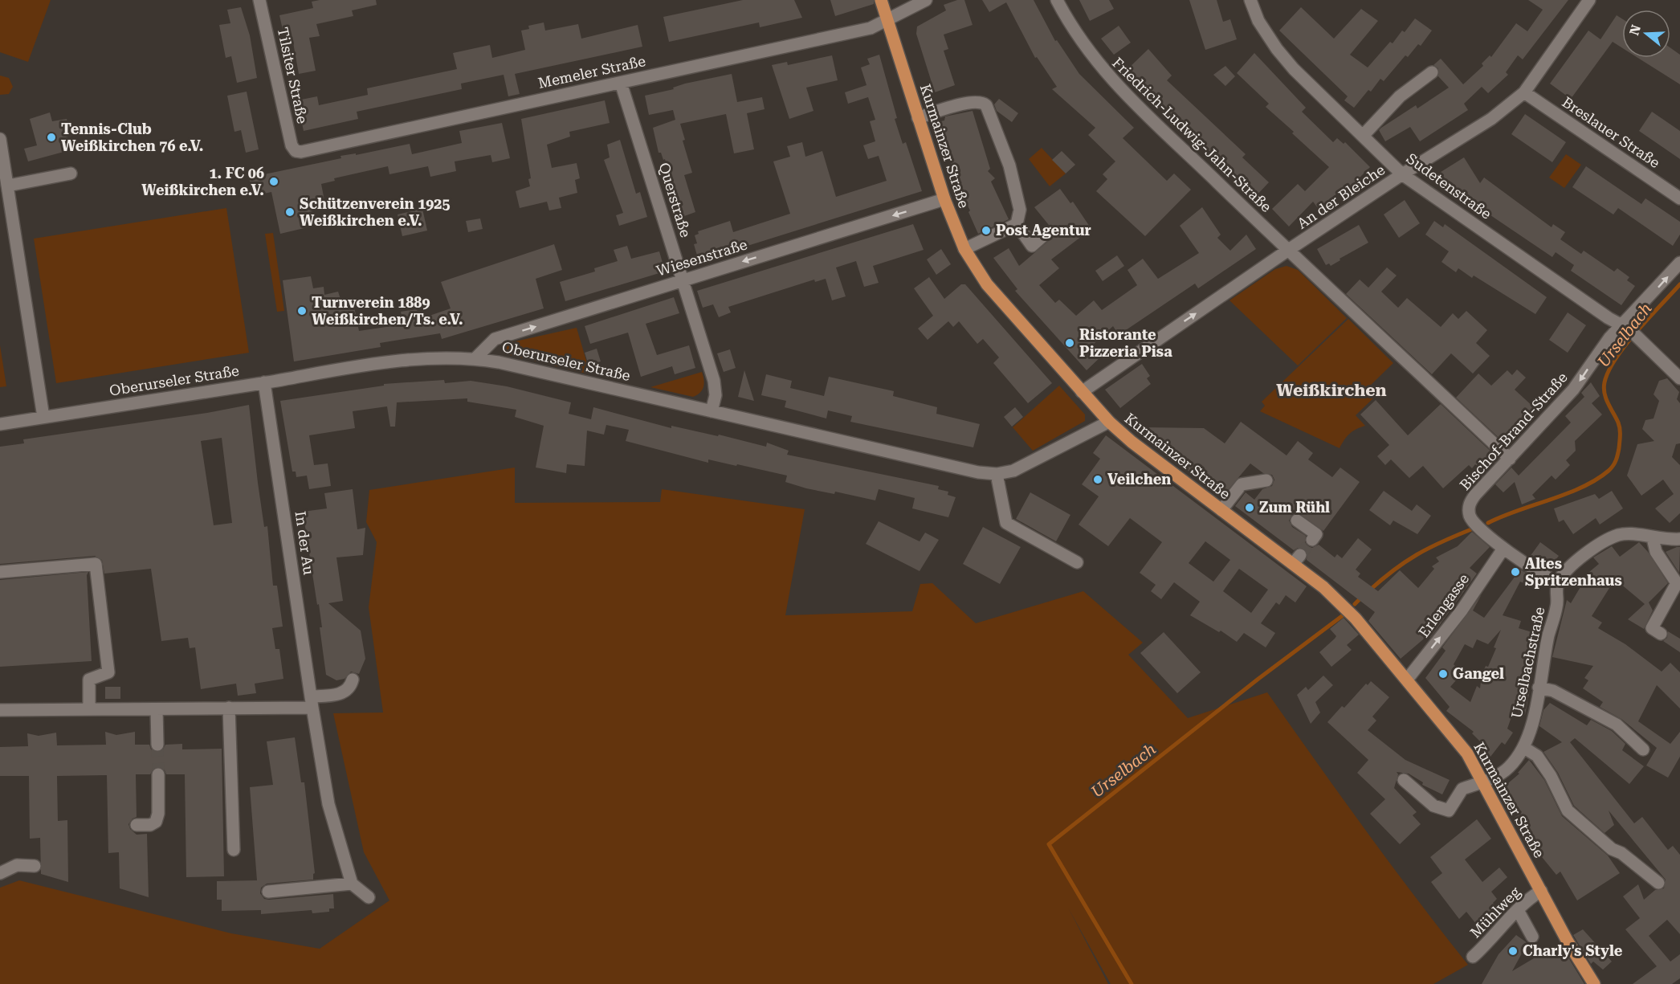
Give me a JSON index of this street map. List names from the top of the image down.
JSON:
{
  "streets": {
    "main road": ["Kurmainzer Straße"],
    "street": [
      "Memeler Straße",
      "Tilsiter Straße",
      "Breslauer Straße",
      "Friedrich-Ludwig-Jahn-Straße",
      "Sudetenstraße",
      "An der Bleiche",
      "Querstraße",
      "Wiesenstraße",
      "Oberurseler Straße",
      "Bischof-Brand-Straße",
      "In der Au",
      "Erlengasse",
      "Urselbachstraße",
      "Mühlweg"
    ]
  },
  "crossings": [
    ["Memeler Straße", "Tilsiter Straße"],
    ["Memeler Straße", "Kurmainzer Straße"],
    ["Memeler Straße", "Querstraße"],
    ["Breslauer Straße", "An der Bleiche"],
    ["Friedrich-Ludwig-Jahn-Straße", "An der Bleiche"],
    ["Friedrich-Ludwig-Jahn-Straße", "Bischof-Brand-Straße"],
    ["Kurmainzer Straße", "An der Bleiche"],
    ["Kurmainzer Straße", "Wiesenstraße"],
    ["Kurmainzer Straße", "Oberurseler Straße"],
    ["Kurmainzer Straße", "Erlengasse"],
    ["Kurmainzer Straße", "Urselbachstraße"],
    ["Kurmainzer Straße", "Mühlweg"],
    ["Sudetenstraße", "An der Bleiche"],
    ["Sudetenstraße", "Bischof-Brand-Straße"],
    ["Querstraße", "Wiesenstraße"],
    ["Querstraße", "Oberurseler Straße"],
    ["Wiesenstraße", "Oberurseler Straße"],
    ["Oberurseler Straße", "In der Au"],
    ["Bischof-Brand-Straße", "Erlengasse"],
    ["Bischof-Brand-Straße", "Urselbachstraße"]
  ],
  "one_way": ["An der Bleiche", "Erlengasse"],
  "districts": ["Weißkirchen"],
  "water": ["Urselbach"],
  "places": [
    "Tennis-Club Weißkirchen 76 e.V.",
    "1. FC 06 Weißkirchen e.V.",
    "Schützenverein 1925 Weißkirchen e.V.",
    "Post Agentur",
    "Turnverein 1889 Weißkirchen/Ts. e.V.",
    "Ristorante Pizzeria Pisa",
    "Veilchen",
    "Zum Rühl",
    "Altes Spritzenhaus",
    "Gangel",
    "Charly's Style"
  ],
  "north": "left"
}
